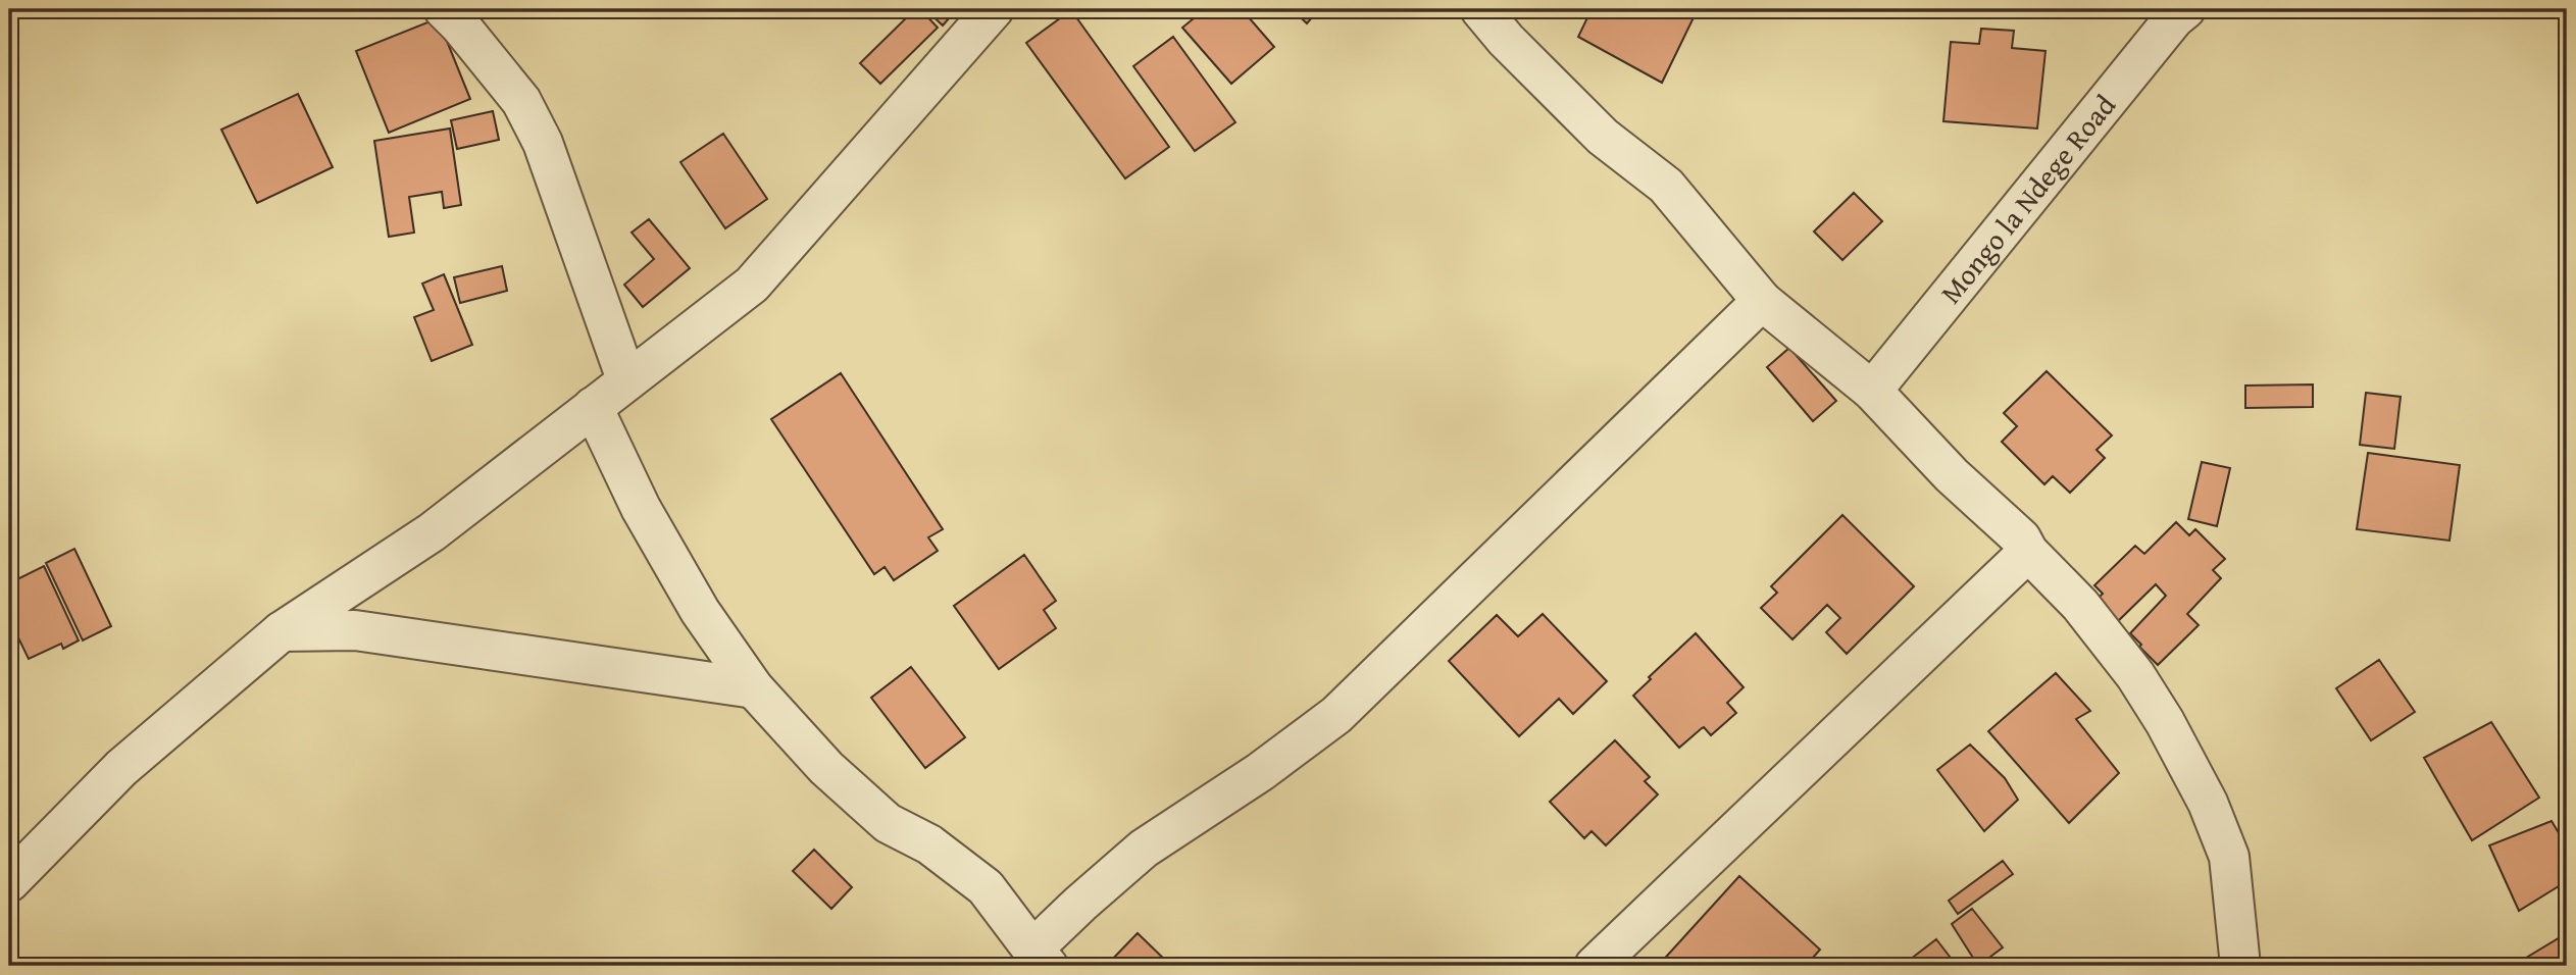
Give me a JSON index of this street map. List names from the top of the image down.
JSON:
{
  "streets": {
    "street": ["Mongo la Ndege Road"]
  }
}
